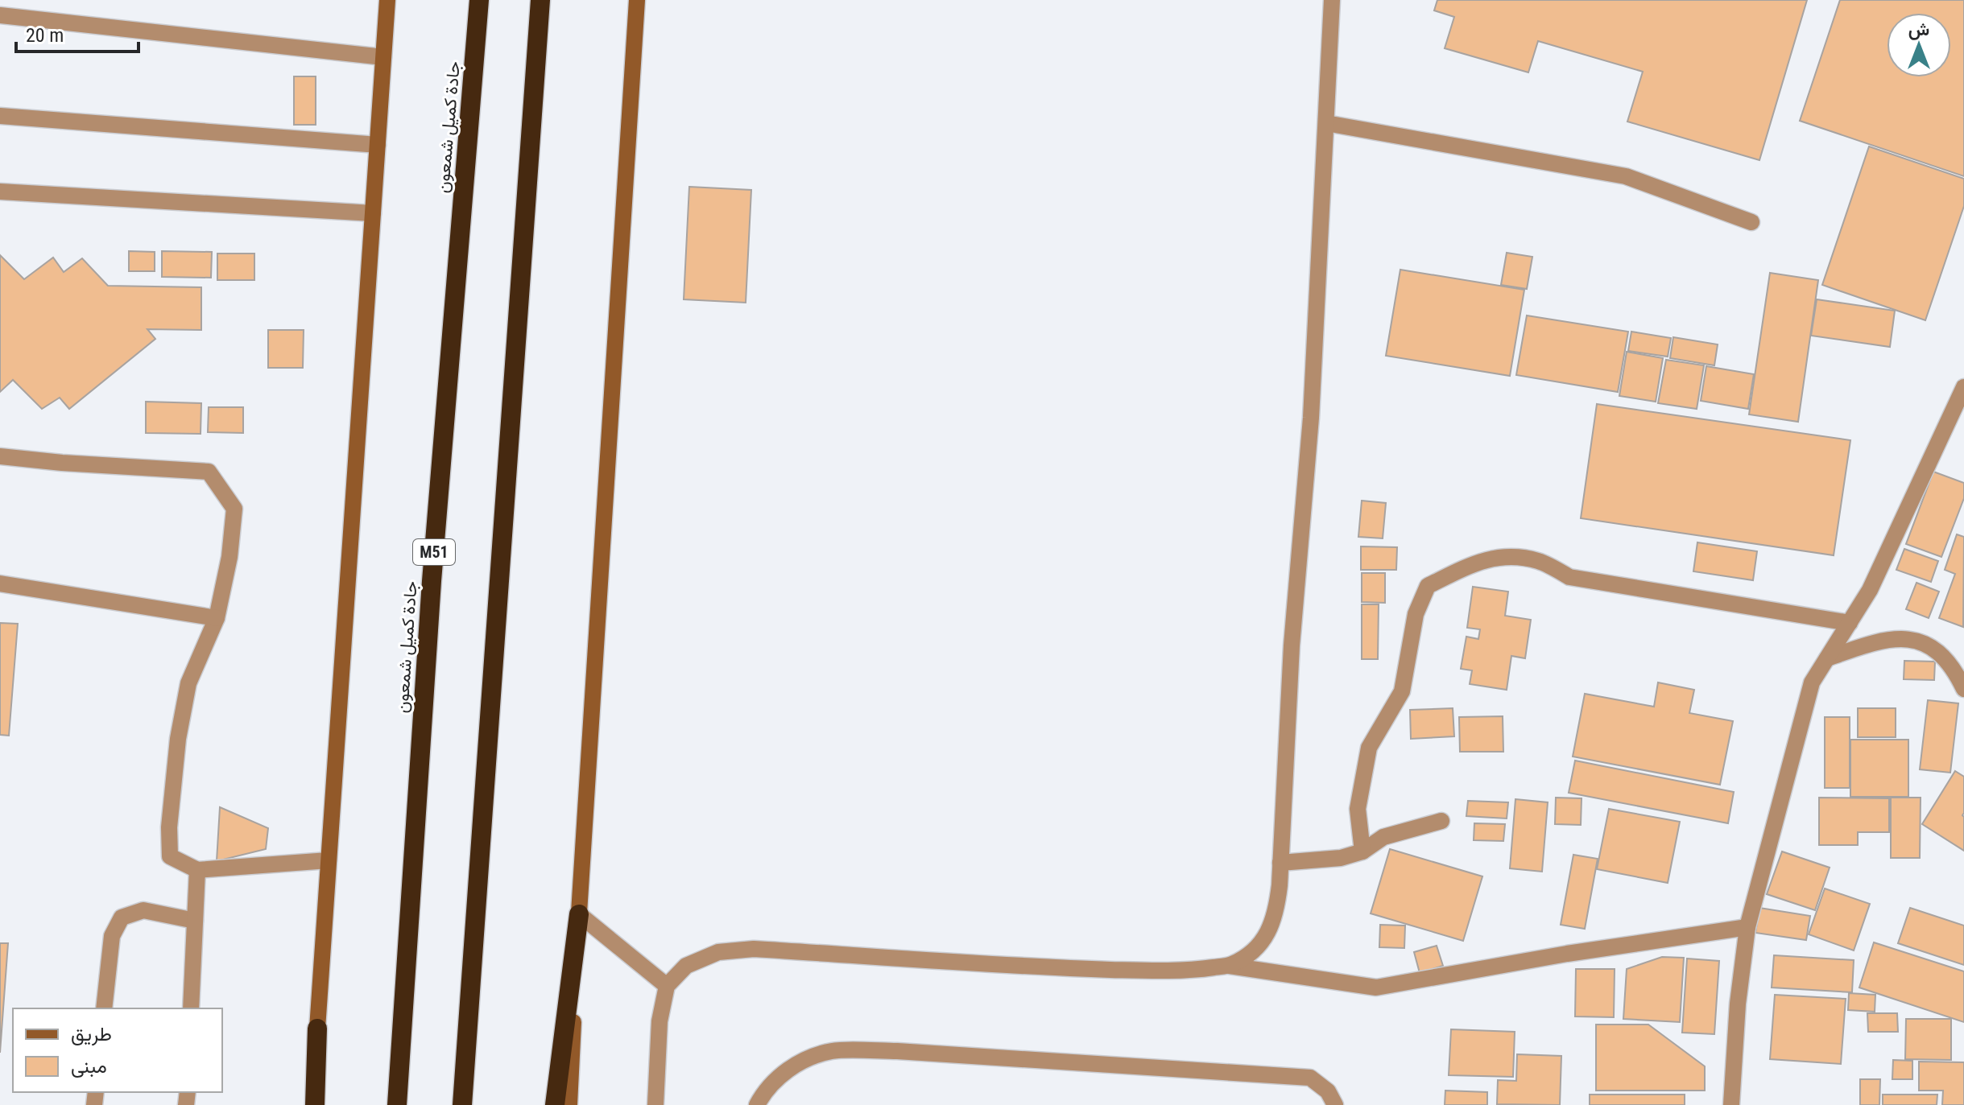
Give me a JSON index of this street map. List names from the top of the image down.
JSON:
{
  "streets": {
    "highway": ["جادة كميل شمعون", "M51"]
  },
  "legend": ["طريق", "مبنى"],
  "scale_bar": "20 m",
  "north": "top"
}
